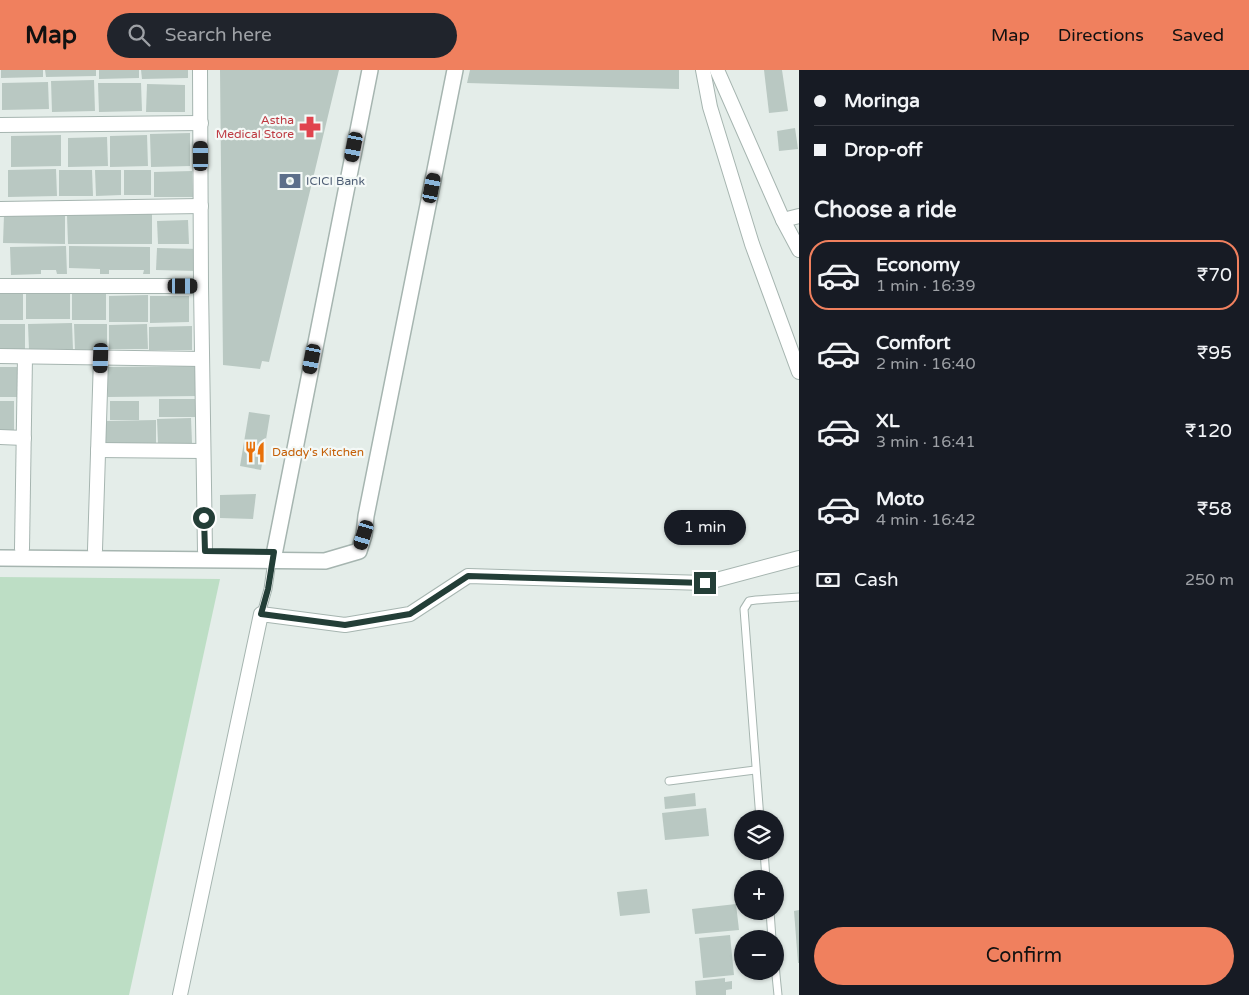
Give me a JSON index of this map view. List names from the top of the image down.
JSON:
{
  "places": {
    "pharmacy": ["Astha Medical Store"],
    "bank": ["ICICI Bank"],
    "restaurant": ["Daddy's Kitchen"]
  },
  "page": {
    "header": "Map",
    "search": "Search here",
    "nav": ["Map", "Directions", "Saved"],
    "banner": ["Moringa", "Drop-off"],
    "heading": "Choose a ride",
    "list": [
      {
        "name": "Economy",
        "note": "1 min · 16:39",
        "value": "₹70"
      },
      {
        "name": "Comfort",
        "note": "2 min · 16:40",
        "value": "₹95"
      },
      {
        "name": "XL",
        "note": "3 min · 16:41",
        "value": "₹120"
      },
      {
        "name": "Moto",
        "note": "4 min · 16:42",
        "value": "₹58"
      }
    ],
    "bubble": "1 min",
    "pay": ["Cash", "250 m"],
    "map_buttons": ["+", "−"],
    "buttons": "Confirm"
  }
}
